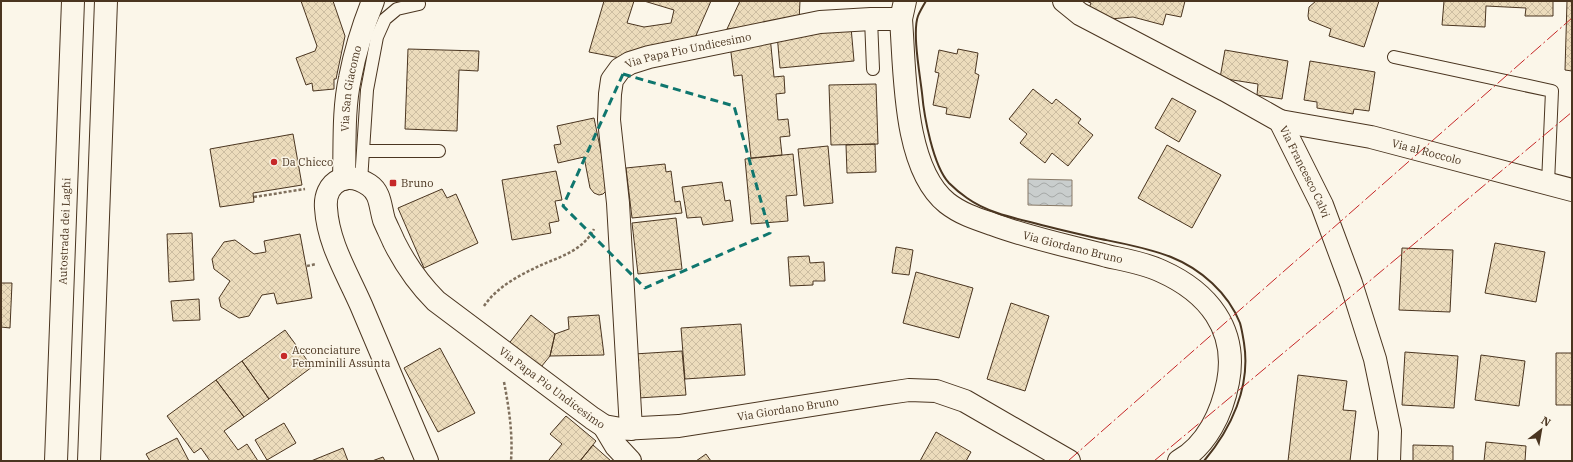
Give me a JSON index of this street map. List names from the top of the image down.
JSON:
{
  "streets": {
    "main road": [
      "Via Papa Pio Undicesimo",
      "Via San Giacomo",
      "Via al Roccolo",
      "Via Francesco Calvi",
      "Autostrada dei Laghi",
      "Via Giordano Bruno"
    ]
  },
  "crossings": [
    ["Via Papa Pio Undicesimo", "Via San Giacomo"],
    ["Via Papa Pio Undicesimo", "Via Giordano Bruno"],
    ["Via al Roccolo", "Via Francesco Calvi"]
  ],
  "places": {
    "other": ["Da Chicco", "Acconciature Femminili Assunta"],
    "transit": ["Bruno"]
  },
  "north": "top right"
}
